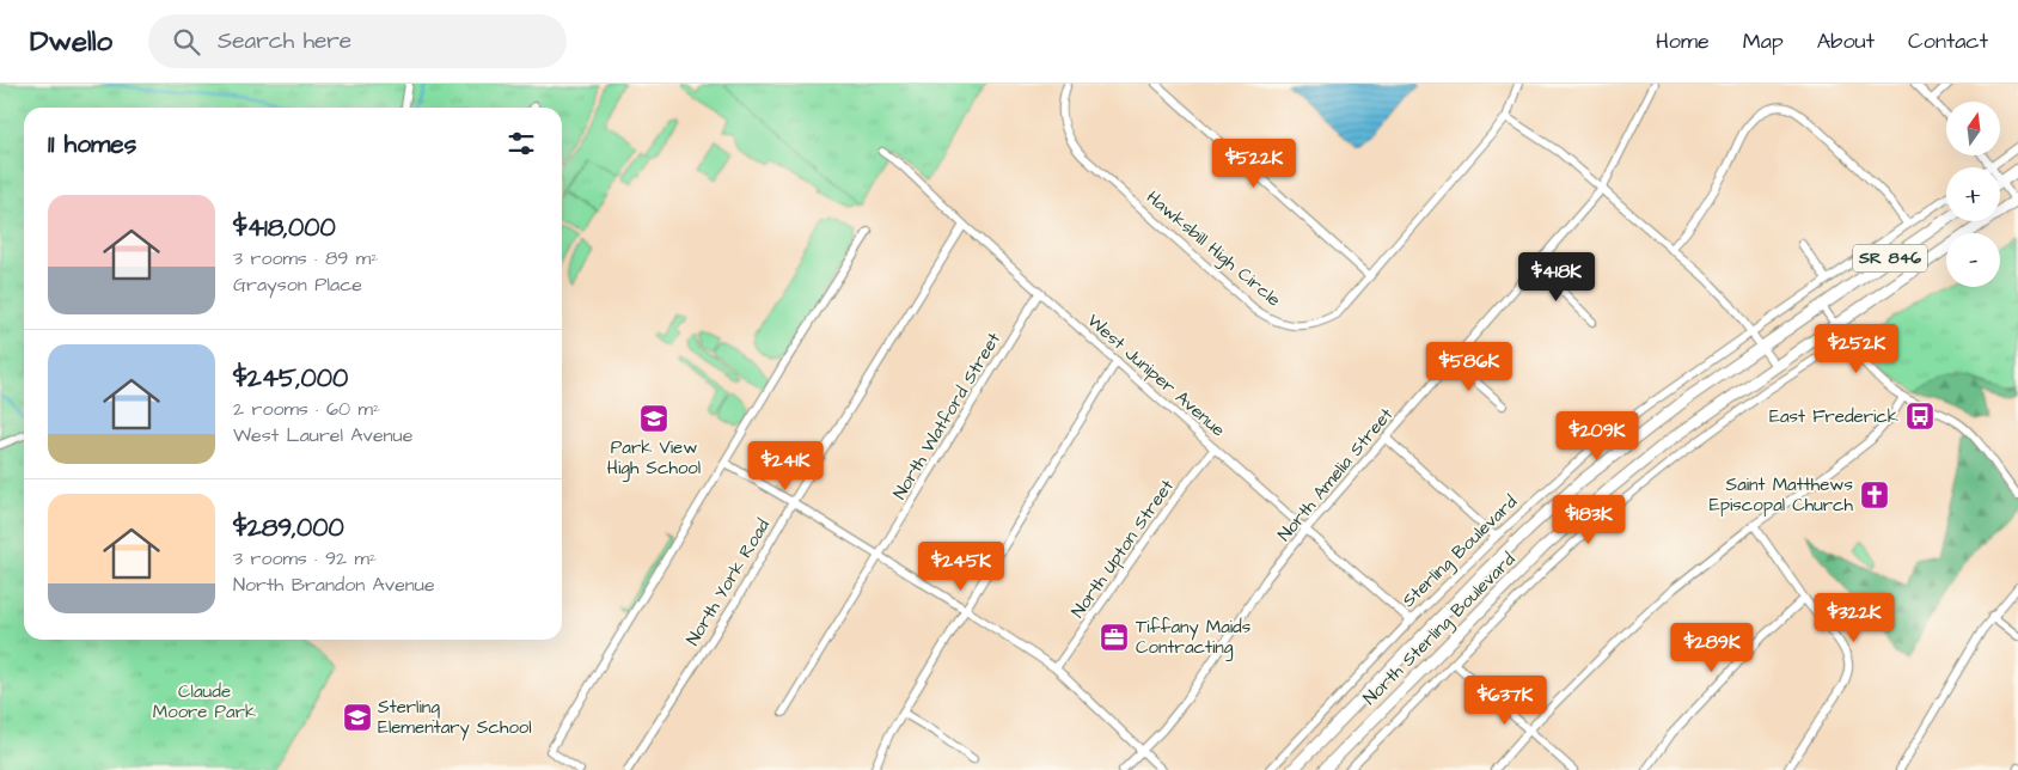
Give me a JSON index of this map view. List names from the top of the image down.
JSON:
{
  "streets": {
    "main road": ["SR 846", "North Sterling Boulevard"],
    "street": [
      "Hawksbill High Circle",
      "West Juniper Avenue",
      "North Watford Street",
      "North Amelia Street",
      "North Upton Street",
      "Sterling Boulevard",
      "North York Road"
    ]
  },
  "crossings": [
    ["West Juniper Avenue", "North Watford Street"],
    ["West Juniper Avenue", "North Amelia Street"],
    ["West Juniper Avenue", "North Upton Street"],
    ["West Juniper Avenue", "Sterling Boulevard"],
    ["West Juniper Avenue", "North York Road"]
  ],
  "parks": ["Claude Moore Park"],
  "places": {
    "bus stop": ["East Frederick"],
    "school or university": ["Park View High School", "Sterling Elementary School"],
    "church": ["Saint Matthews Episcopal Church"],
    "office": ["Tiffany Maids Contracting"]
  },
  "north": "top",
  "page": {
    "header": "Dwello",
    "search": "Search here",
    "nav": [
      "Home",
      "Map",
      "About",
      "Contact"
    ],
    "map_buttons": ["+", "−"],
    "heading": "11 homes",
    "price": [
      "$522K",
      "$418K",
      "$252K",
      "$586K",
      "$209K",
      "$241K",
      "$183K",
      "$245K",
      "$322K",
      "$289K",
      "$637K"
    ],
    "list": [
      {
        "name": "$418,000",
        "note": "3 rooms · 89 m² · Grayson Place"
      },
      {
        "name": "$245,000",
        "note": "2 rooms · 60 m² · West Laurel Avenue"
      },
      {
        "name": "$289,000",
        "note": "3 rooms · 92 m² · North Brandon Avenue"
      }
    ]
  }
}
